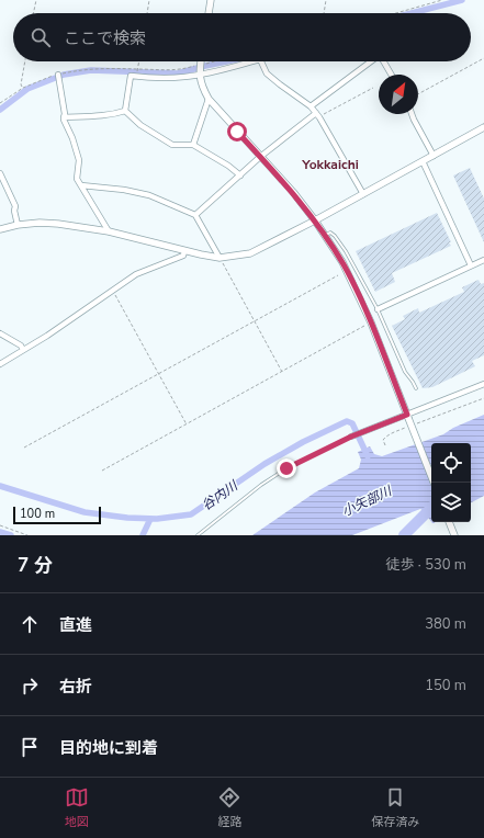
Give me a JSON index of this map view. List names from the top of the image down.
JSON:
{
  "districts": ["Yokkaichi"],
  "water": ["谷内川", "小矢部川"],
  "scale_bar": "100 m",
  "north": "top right",
  "page": {
    "search": "ここで検索",
    "scale": "100 m",
    "heading": ["7 分", "徒歩 · 530 m"],
    "list": [
      ["直進", "380 m"],
      ["右折", "150 m"],
      "目的地に到着"
    ],
    "nav": ["地図", "経路", "保存済み"]
  }
}
